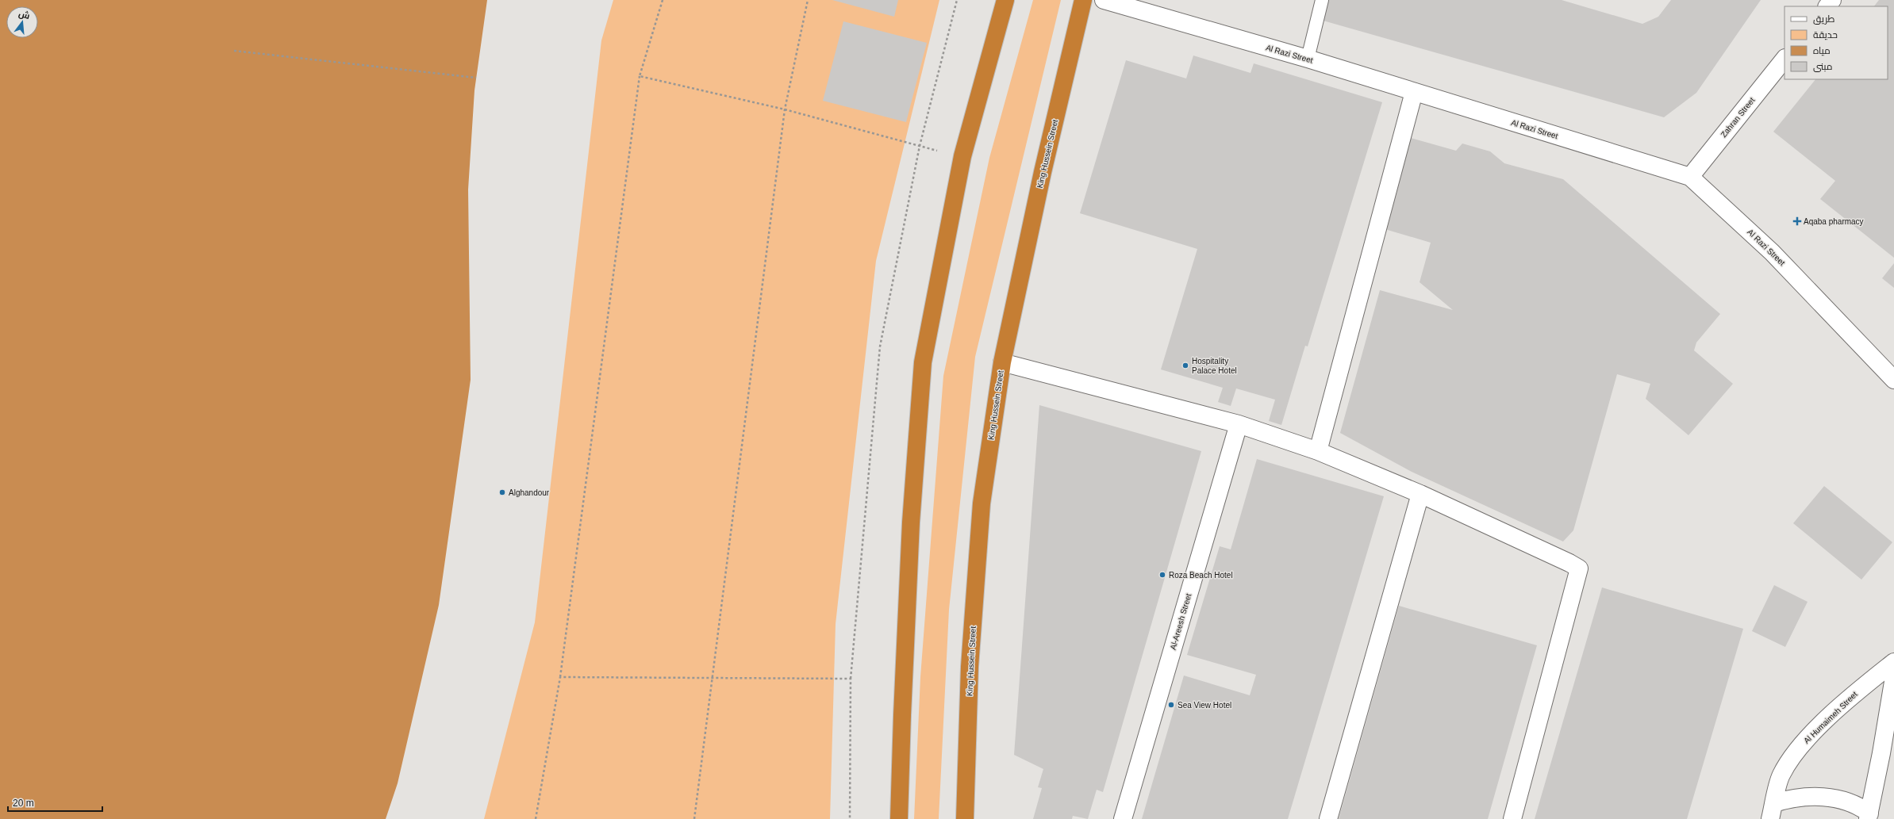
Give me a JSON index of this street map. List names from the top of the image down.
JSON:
{
  "streets": {
    "highway": ["King Hussein Street"],
    "street": [
      "Al Razi Street",
      "Zahran Street",
      "Al-Areesh Street",
      "Al Humaimeh Street"
    ]
  },
  "crossings": [
    ["Al Razi Street", "Zahran Street"]
  ],
  "places": {
    "health": ["Aqaba pharmacy"],
    "other": [
      "Hospitality Palace Hotel",
      "Alghandour",
      "Roza Beach Hotel",
      "Sea View Hotel"
    ]
  },
  "legend": [
    "طريق",
    "حديقة",
    "مياه",
    "مبنى"
  ],
  "scale_bar": "20 m",
  "north": "top"
}
